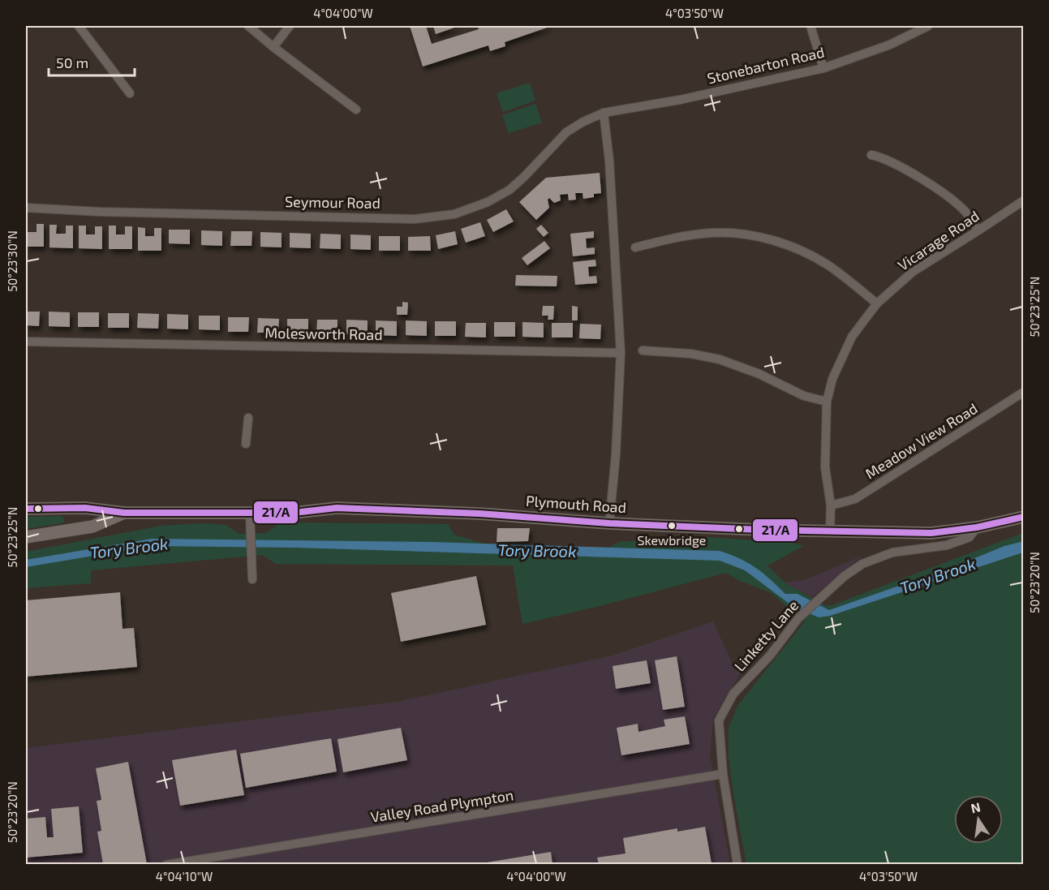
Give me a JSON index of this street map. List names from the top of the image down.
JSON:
{
  "streets": {
    "main road": ["Plymouth Road"],
    "street": [
      "Stonebarton Road",
      "Seymour Road",
      "Vicarage Road",
      "Molesworth Road",
      "Meadow View Road",
      "Linketty Lane",
      "Valley Road Plympton"
    ]
  },
  "crossings": [
    ["Stonebarton Road", "Seymour Road"],
    ["Vicarage Road", "Meadow View Road"],
    ["Vicarage Road", "Plymouth Road"],
    ["Plymouth Road", "Linketty Lane"],
    ["Linketty Lane", "Valley Road Plympton"]
  ],
  "water": ["Tory Brook"],
  "places": ["Skewbridge"],
  "lines": ["transit line 21/A"],
  "scale_bar": "50 m",
  "north": "top",
  "coordinates": [
    "4°04'00\"W",
    "4°03'50\"W",
    "50°23'30\"N",
    "50°23'25\"N",
    "50°23'20\"N",
    "4°04'10\"W"
  ]
}
